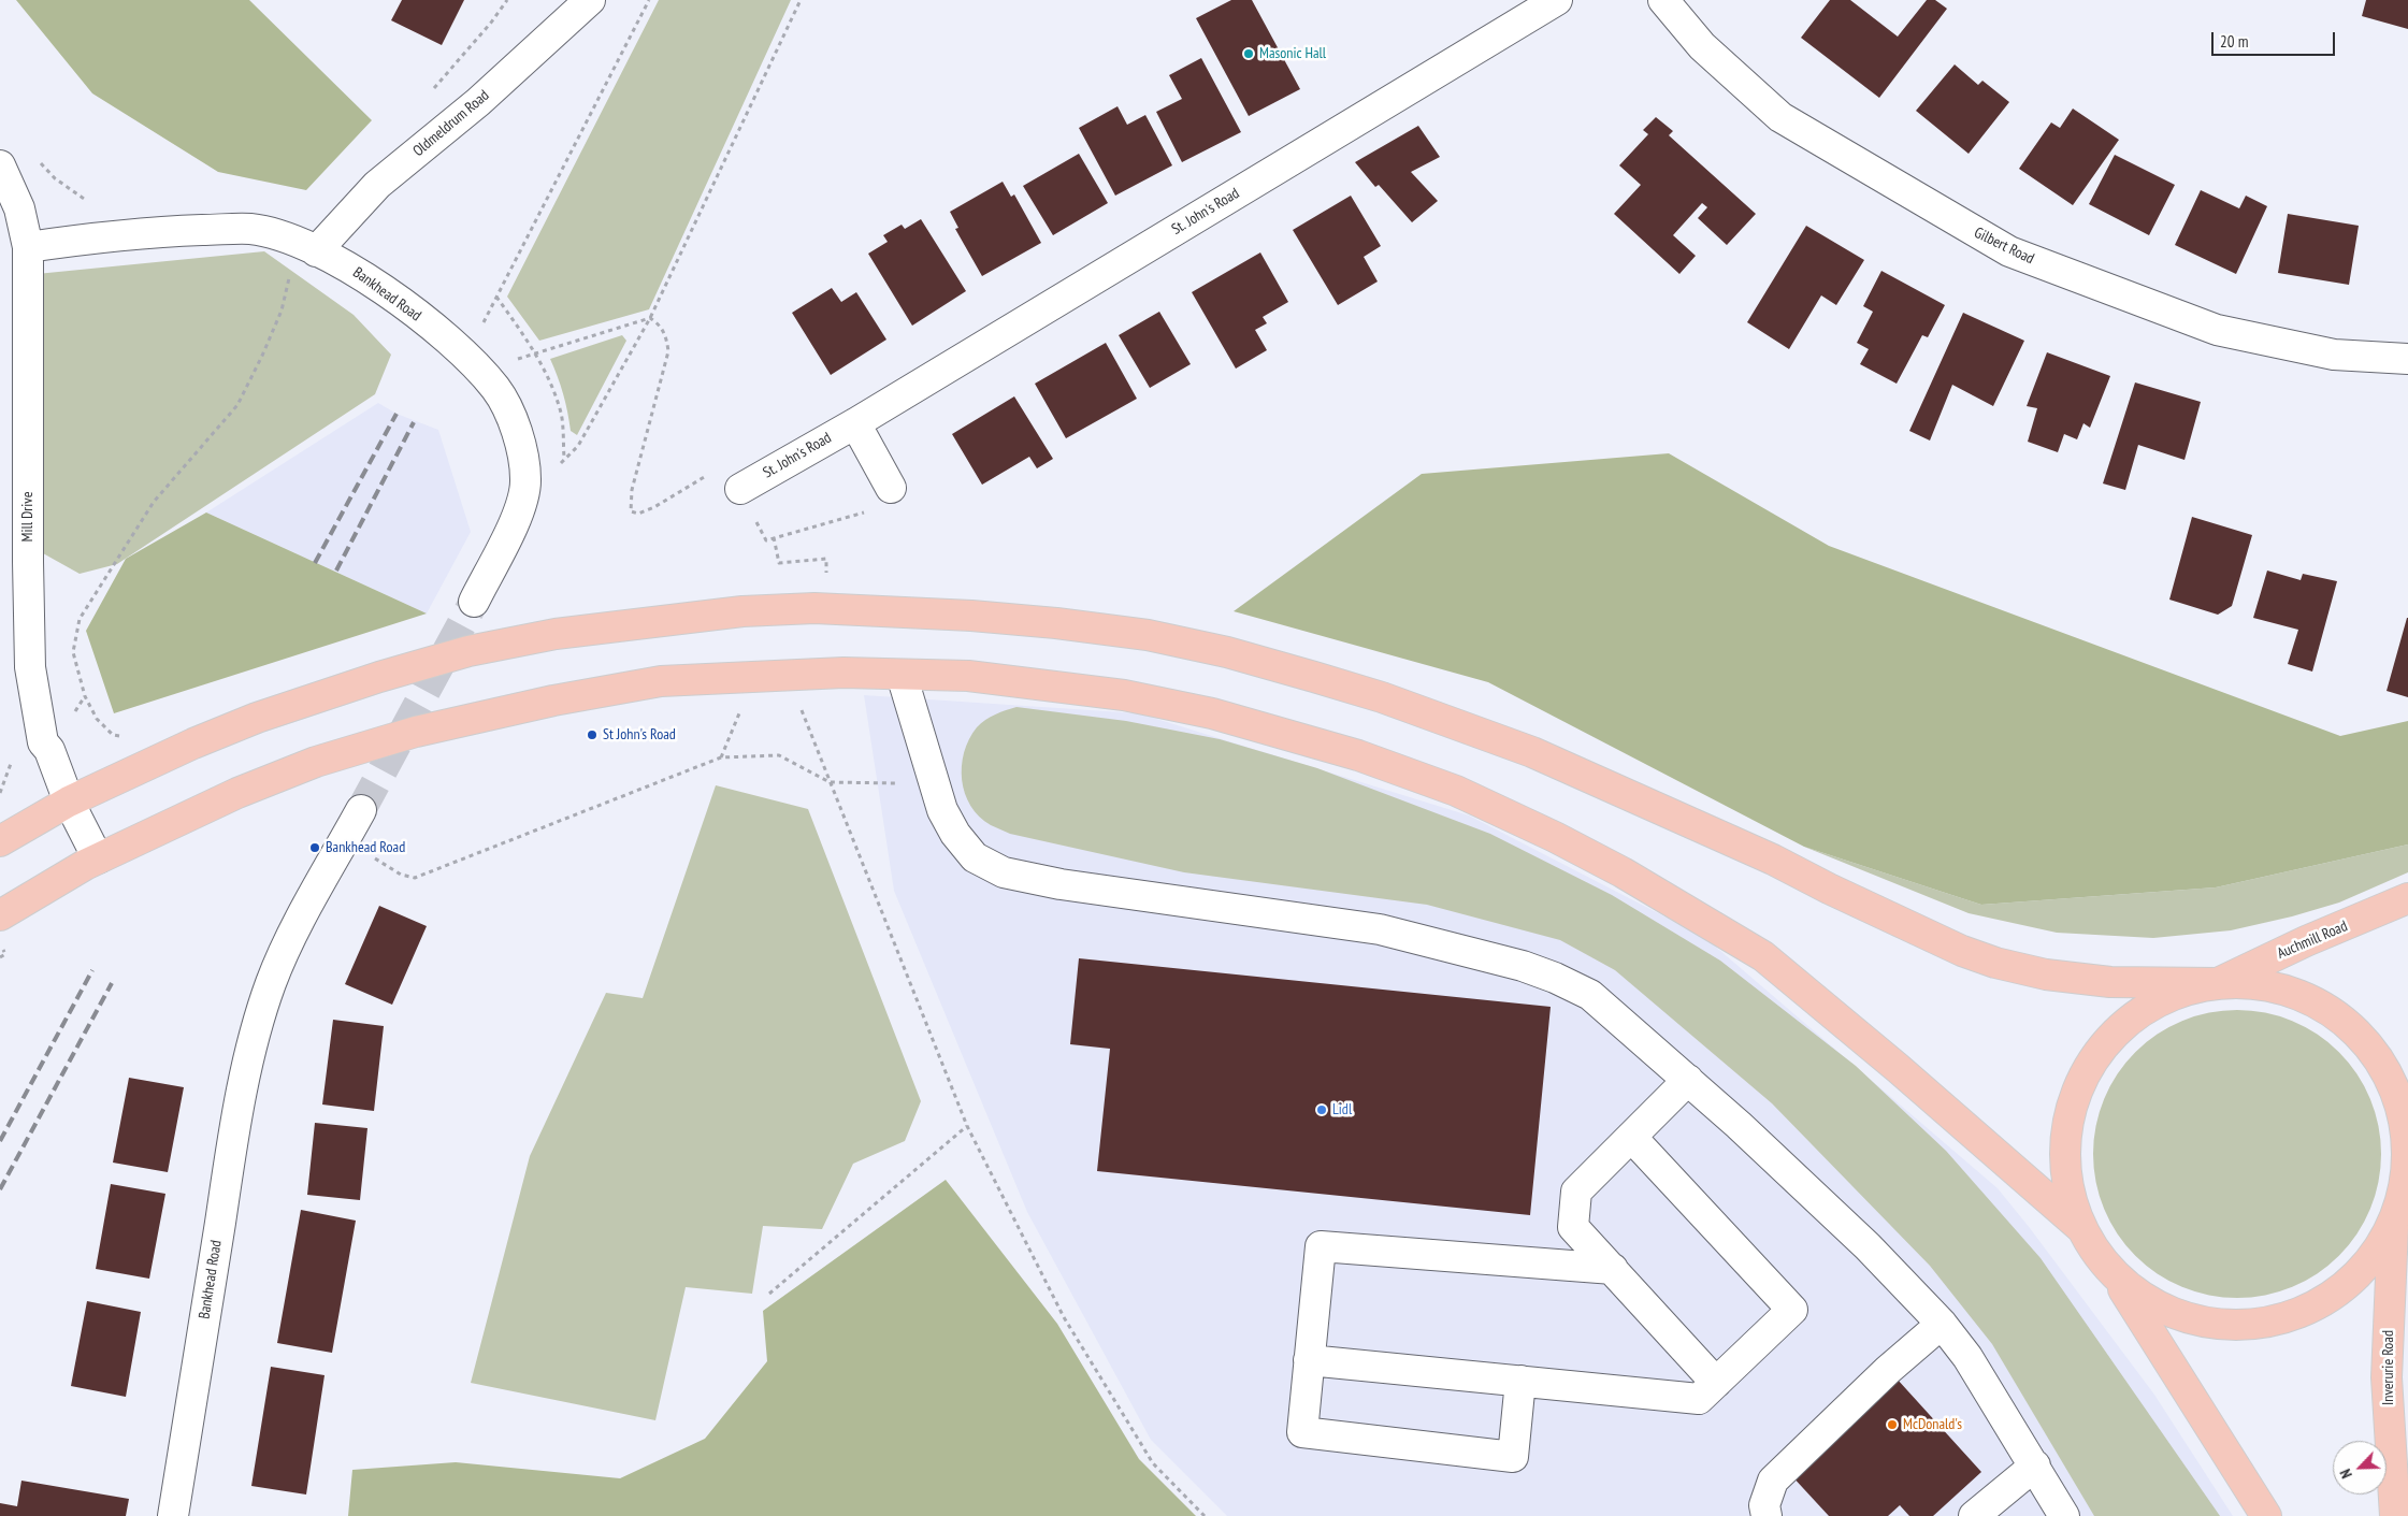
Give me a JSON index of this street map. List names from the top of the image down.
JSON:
{
  "streets": {
    "main road": ["Auchmill Road", "Inverurie Road"],
    "street": [
      "Oldmeldrum Road",
      "St. John's Road",
      "Gilbert Road",
      "Bankhead Road",
      "Mill Drive"
    ]
  },
  "crossings": [
    ["Oldmeldrum Road", "Bankhead Road"],
    ["Bankhead Road", "Mill Drive"]
  ],
  "places": [
    "Masonic Hall",
    "St John's Road",
    "Bankhead Road",
    "Lidl",
    "McDonald's"
  ],
  "scale_bar": "20 m",
  "north": "bottom left"
}
